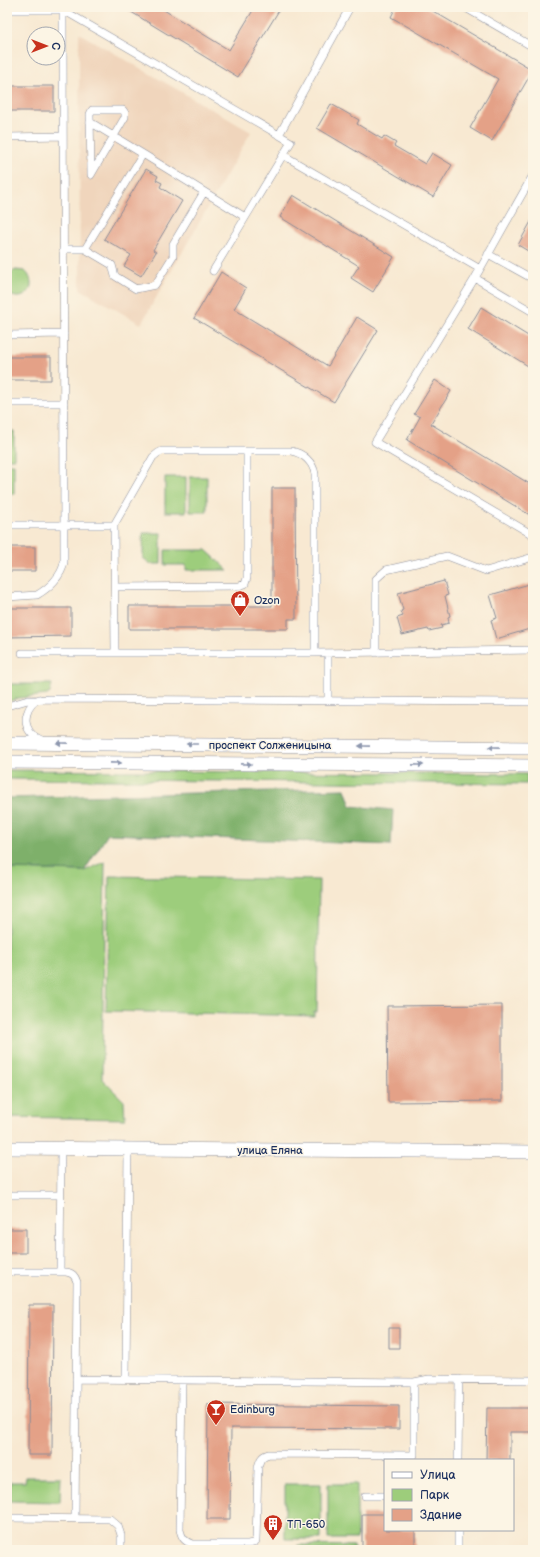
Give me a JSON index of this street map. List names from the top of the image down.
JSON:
{
  "streets": {
    "street": ["проспект Солженицына", "улица Еляна"]
  },
  "places": {
    "shop": ["Ozon"],
    "bar": ["Edinburg"],
    "building": ["ТП-650"]
  },
  "legend": ["Улица", "Парк", "Здание"],
  "north": "right"
}
